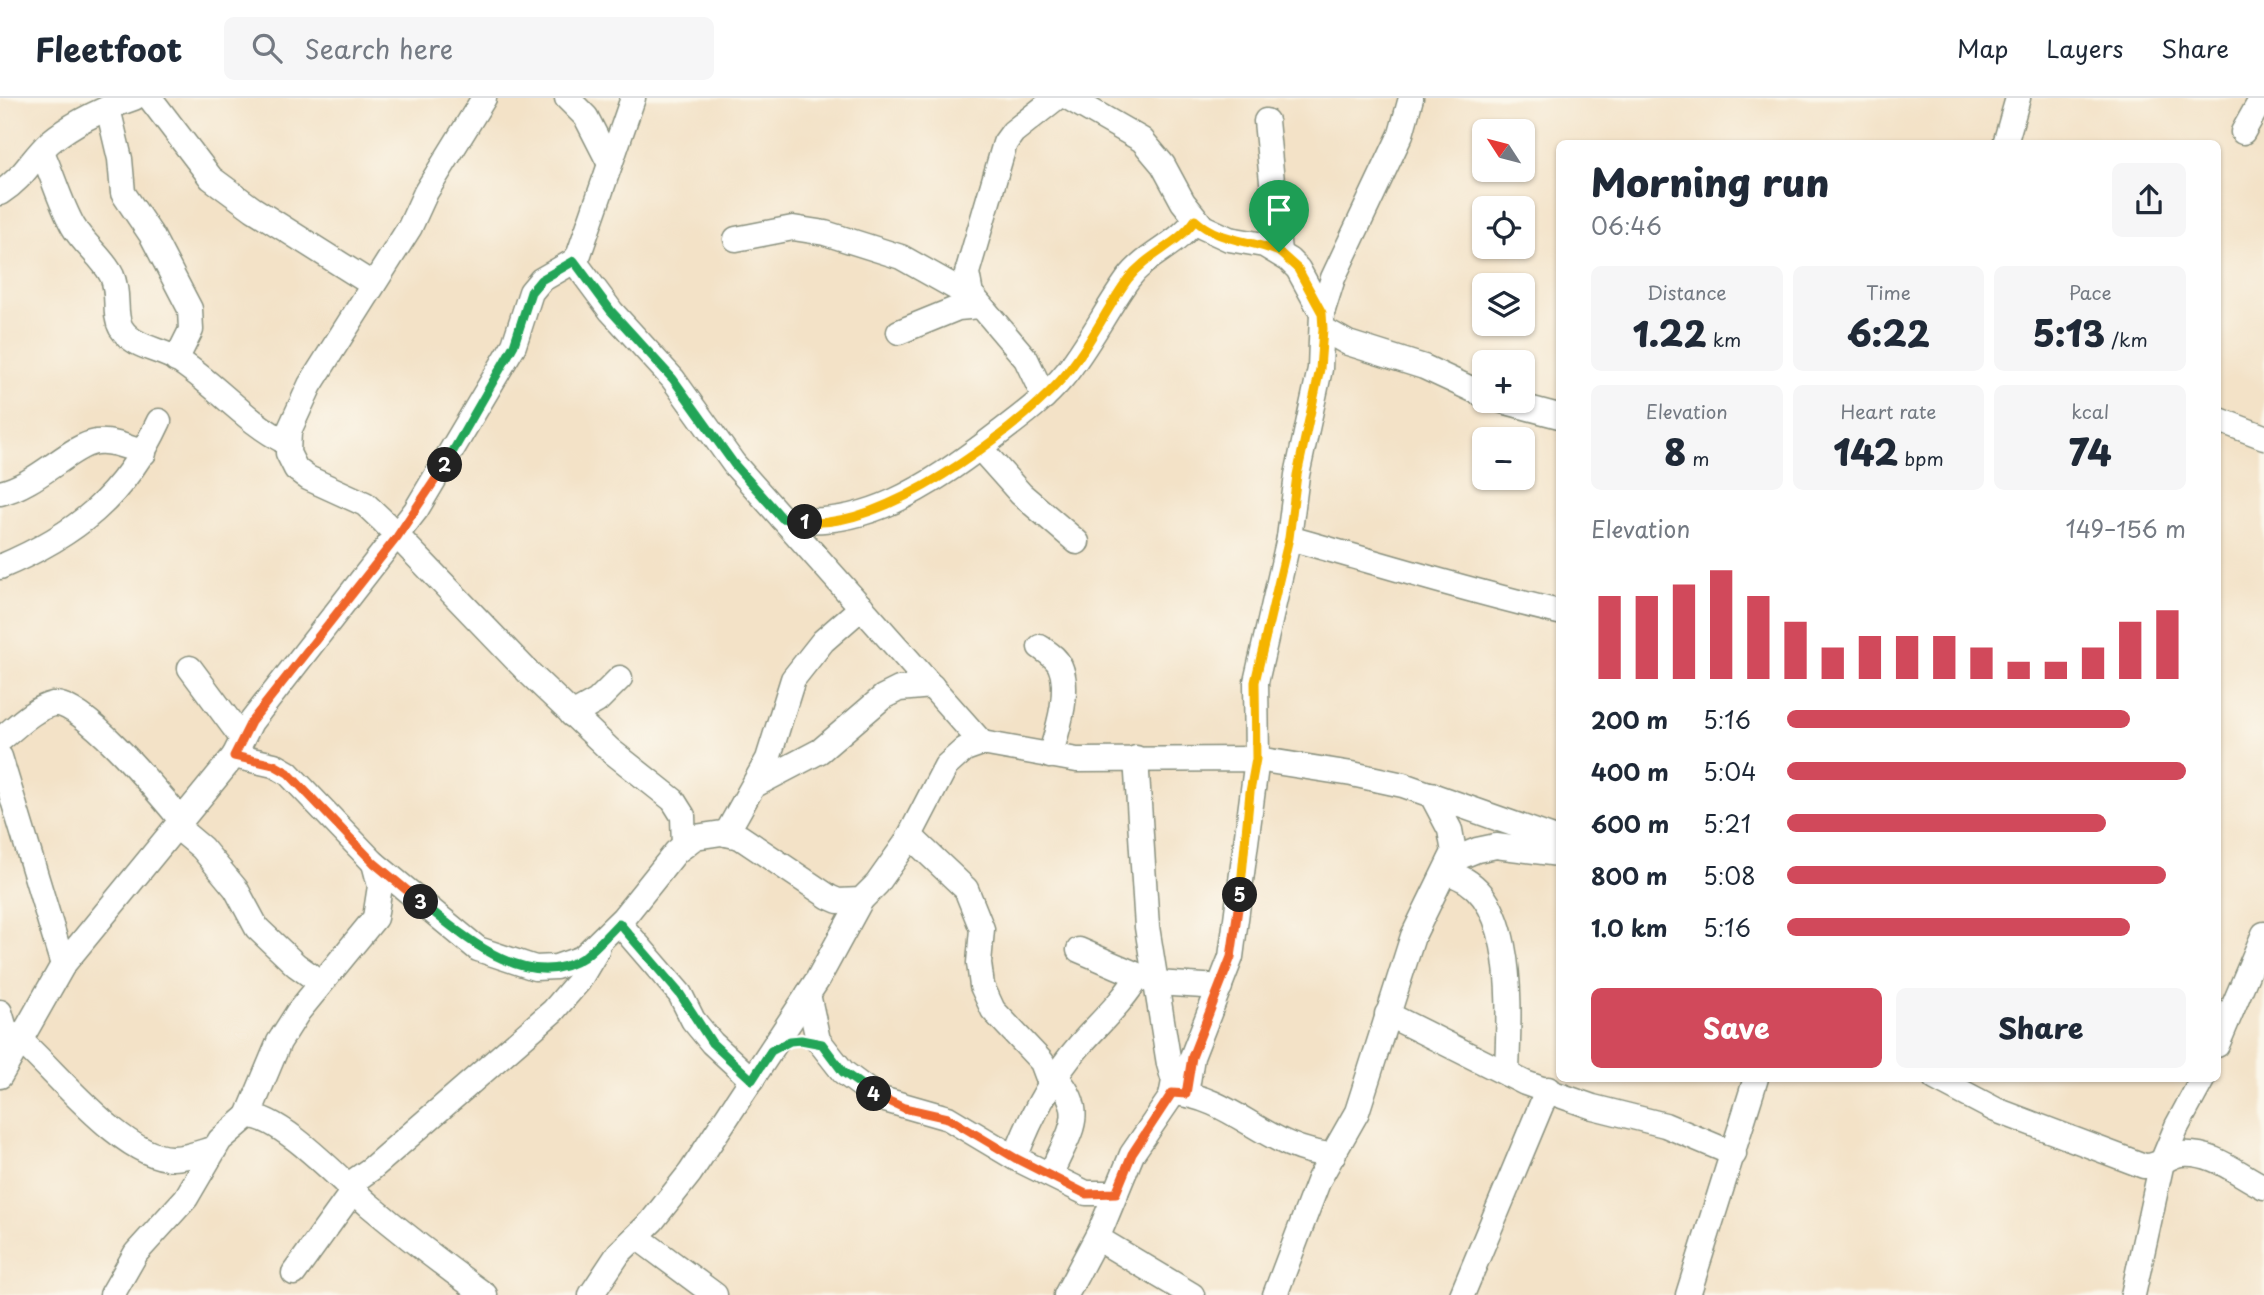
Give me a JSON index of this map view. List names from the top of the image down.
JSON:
{
  "north": "top left",
  "page": {
    "header": "Fleetfoot",
    "search": "Search here",
    "nav": ["Map", "Layers", "Share"],
    "map_buttons": ["+", "−"],
    "heading": ["Morning run", "06:46"],
    "stats": [
      ["Distance", "1.22 km"],
      ["Time", "6:22"],
      ["Pace", "5:13 /km"],
      ["Elevation", "8 m"],
      ["Heart rate", "142 bpm"],
      ["kcal", "74"]
    ],
    "pins": [
      "2",
      "1",
      "5",
      "3",
      "4"
    ],
    "chart": ["Elevation", "149–156 m"],
    "list": [
      {
        "name": "200 m",
        "note": "5:16"
      },
      {
        "name": "400 m",
        "note": "5:04"
      },
      {
        "name": "600 m",
        "note": "5:21"
      },
      {
        "name": "800 m",
        "note": "5:08"
      },
      {
        "name": "1.0 km",
        "note": "5:16"
      }
    ],
    "buttons": ["Save", "Share"]
  }
}
